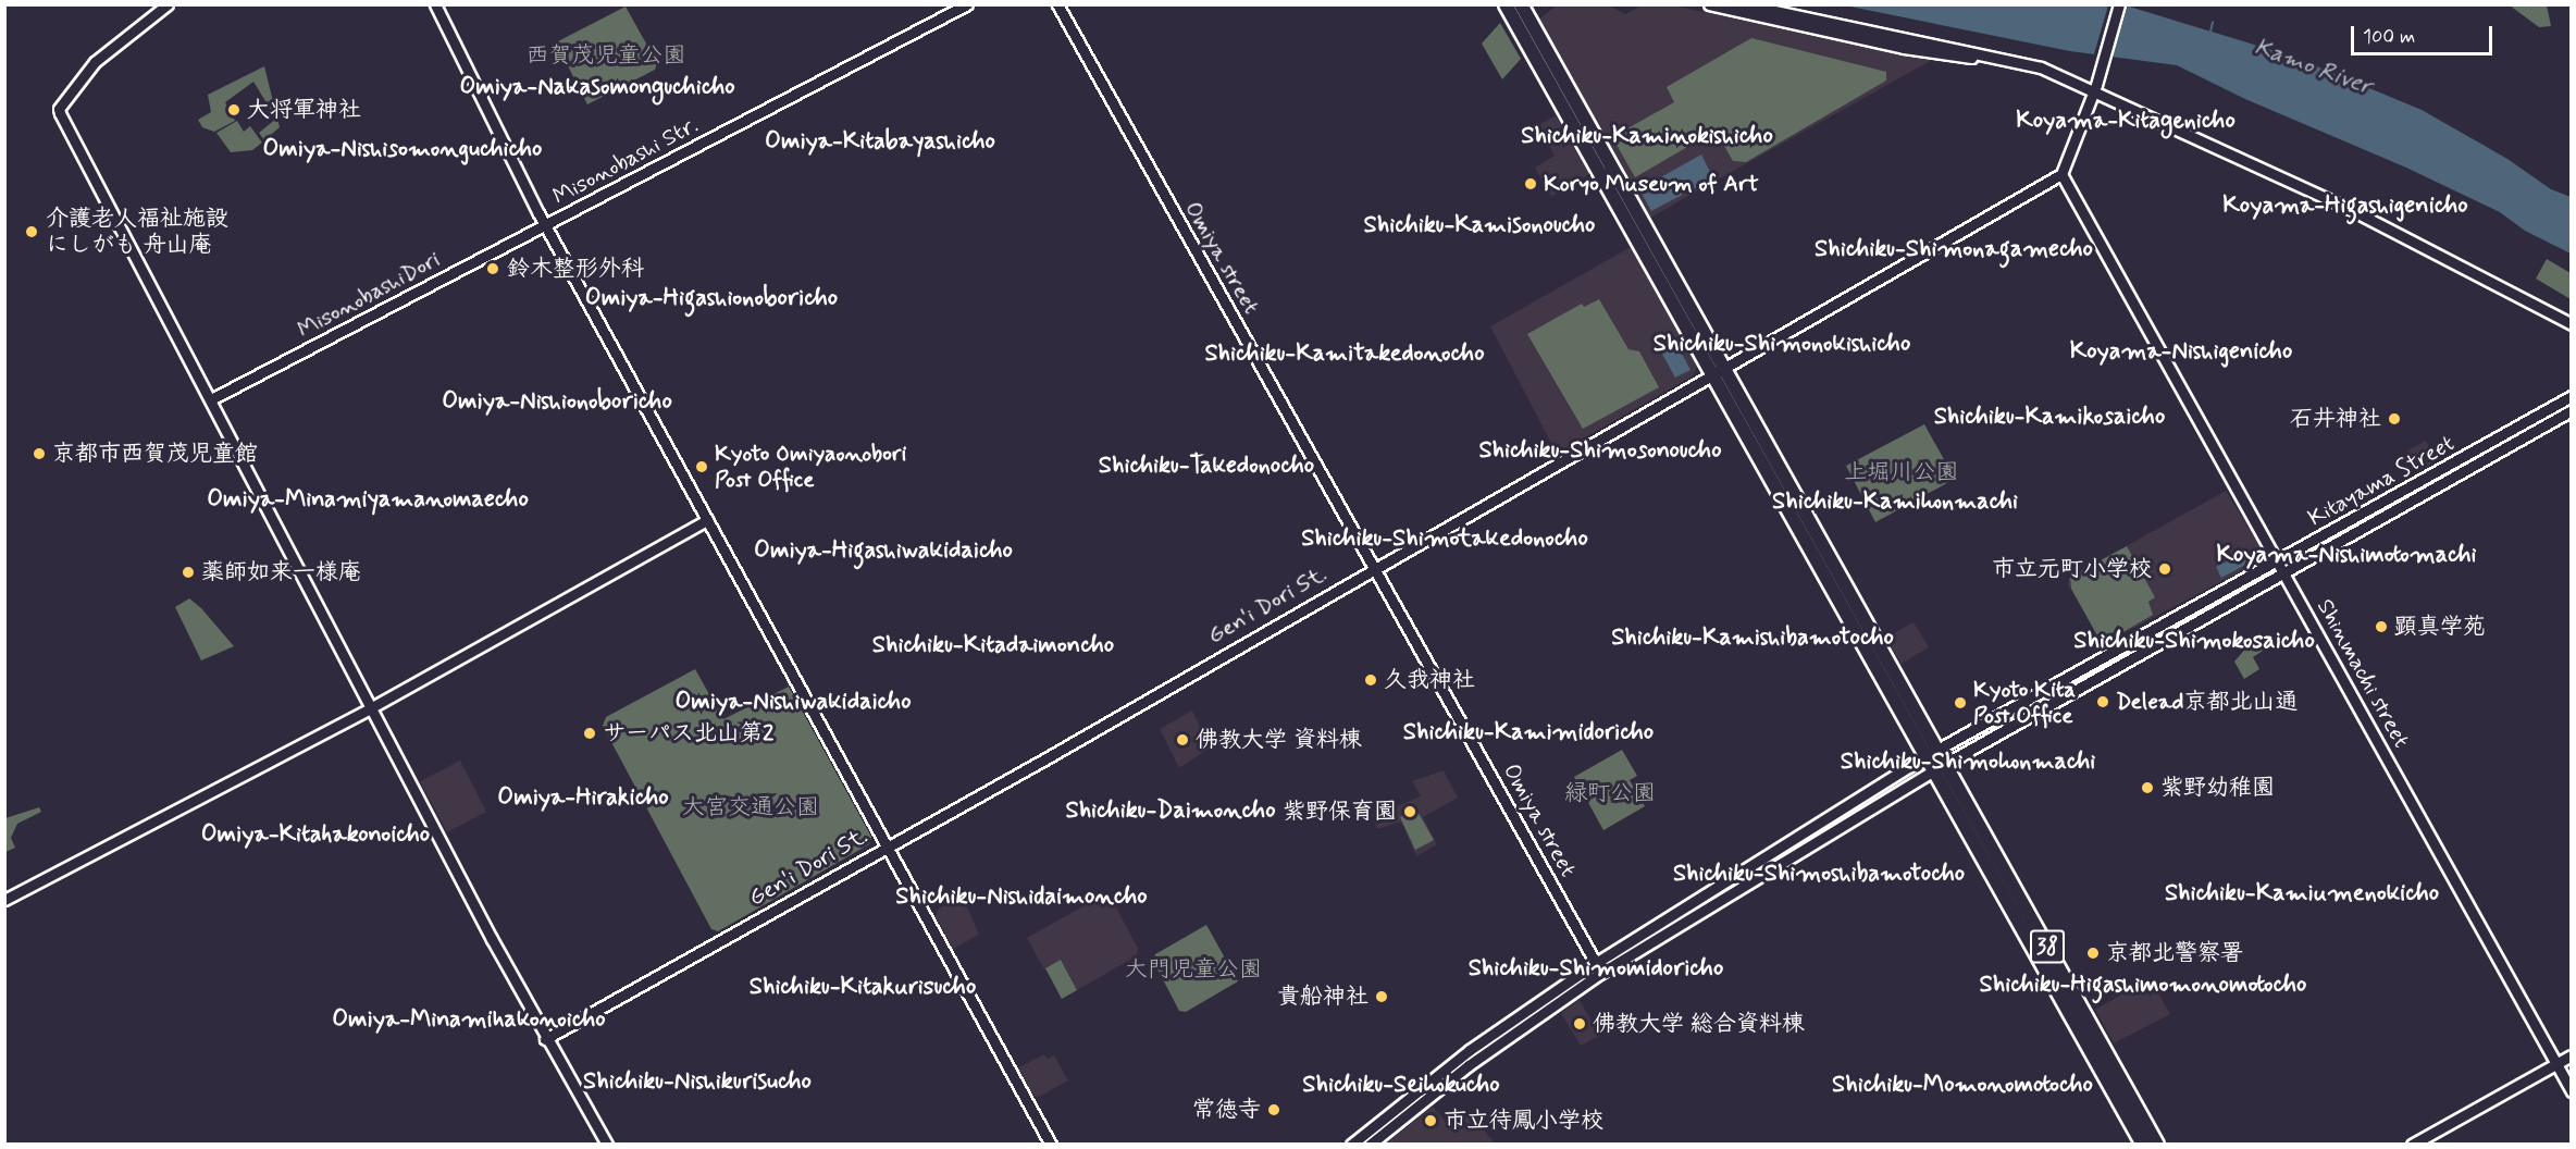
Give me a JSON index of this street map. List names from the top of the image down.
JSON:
{
  "streets": {
    "main road": ["38"],
    "street": [
      "Misonobashi Str.",
      "Omiya street",
      "MisonobashiDori",
      "Kitayama Street",
      "Gen'i Dori St.",
      "Shinmachi street"
    ]
  },
  "crossings": [
    ["Misonobashi Str.", "MisonobashiDori"],
    ["Omiya street", "Kitayama Street"],
    ["Omiya street", "Gen'i Dori St."],
    ["Kitayama Street", "Shinmachi street"],
    ["Kitayama Street", "38"],
    ["Gen'i Dori St.", "Shinmachi street"],
    ["Gen'i Dori St.", "38"]
  ],
  "districts": [
    "Omiya-Nakasomonguchicho",
    "Koyama-Kitagenicho",
    "Shichiku-Kaminokishicho",
    "Omiya-Kitabayashicho",
    "Omiya-Nishisomonguchicho",
    "Koyama-Higashigenicho",
    "Shichiku-Kamisonoucho",
    "Shichiku-Shimonagamecho",
    "Omiya-Higashionoboricho",
    "Shichiku-Shimonokishicho",
    "Koyama-Nishigenicho",
    "Shichiku-Kamitakedonocho",
    "Omiya-Nishionoboricho",
    "Shichiku-Kamikosaicho",
    "Shichiku-Shimosonoucho",
    "Shichiku-Takedonocho",
    "Omiya-Minamiyamanomaecho",
    "Shichiku-Kamihonmachi",
    "Shichiku-Shimotakedonocho",
    "Omiya-Higashiwakidaicho",
    "Koyama-Nishimotomachi",
    "Shichiku-Kamishibamotocho",
    "Shichiku-Shimokosaicho",
    "Shichiku-Kitadaimoncho",
    "Omiya-Nishiwakidaicho",
    "Shichiku-Kamimidoricho",
    "Shichiku-Shimohonmachi",
    "Omiya-Hirakicho",
    "Shichiku-Daimoncho",
    "Omiya-Kitahakonoicho",
    "Shichiku-Shimoshibamotocho",
    "Shichiku-Kamiumenokicho",
    "Shichiku-Nishidaimoncho",
    "Shichiku-Shimomidoricho",
    "Shichiku-Higashimomonomotocho",
    "Shichiku-Kitakurisucho",
    "Omiya-Minamihakonoicho",
    "Shichiku-Nishikurisucho",
    "Shichiku-Seihokucho",
    "Shichiku-Momonomotocho"
  ],
  "water": ["Kamo River"],
  "parks": [
    "西賀茂児童公園",
    "上堀川公園",
    "緑町公園",
    "大宮交通公園",
    "大門児童公園"
  ],
  "places": [
    "大将軍神社",
    "Koryo Museum of Art",
    "介護老人福祉施設 にしがも 舟山庵",
    "鈴木整形外科",
    "石井神社",
    "京都市西賀茂児童館",
    "Kyoto Omiyaonobori Post Office",
    "市立元町小学校",
    "薬師如来一様庵",
    "顕真学苑",
    "久我神社",
    "Delead京都北山通",
    "Kyoto Kita Post Office",
    "サーパス北山第2",
    "佛教大学 資料棟",
    "紫野幼稚園",
    "紫野保育園",
    "京都北警察署",
    "貴船神社",
    "佛教大学 総合資料棟",
    "常徳寺",
    "市立待鳳小学校"
  ],
  "scale_bar": "100 m"
}
